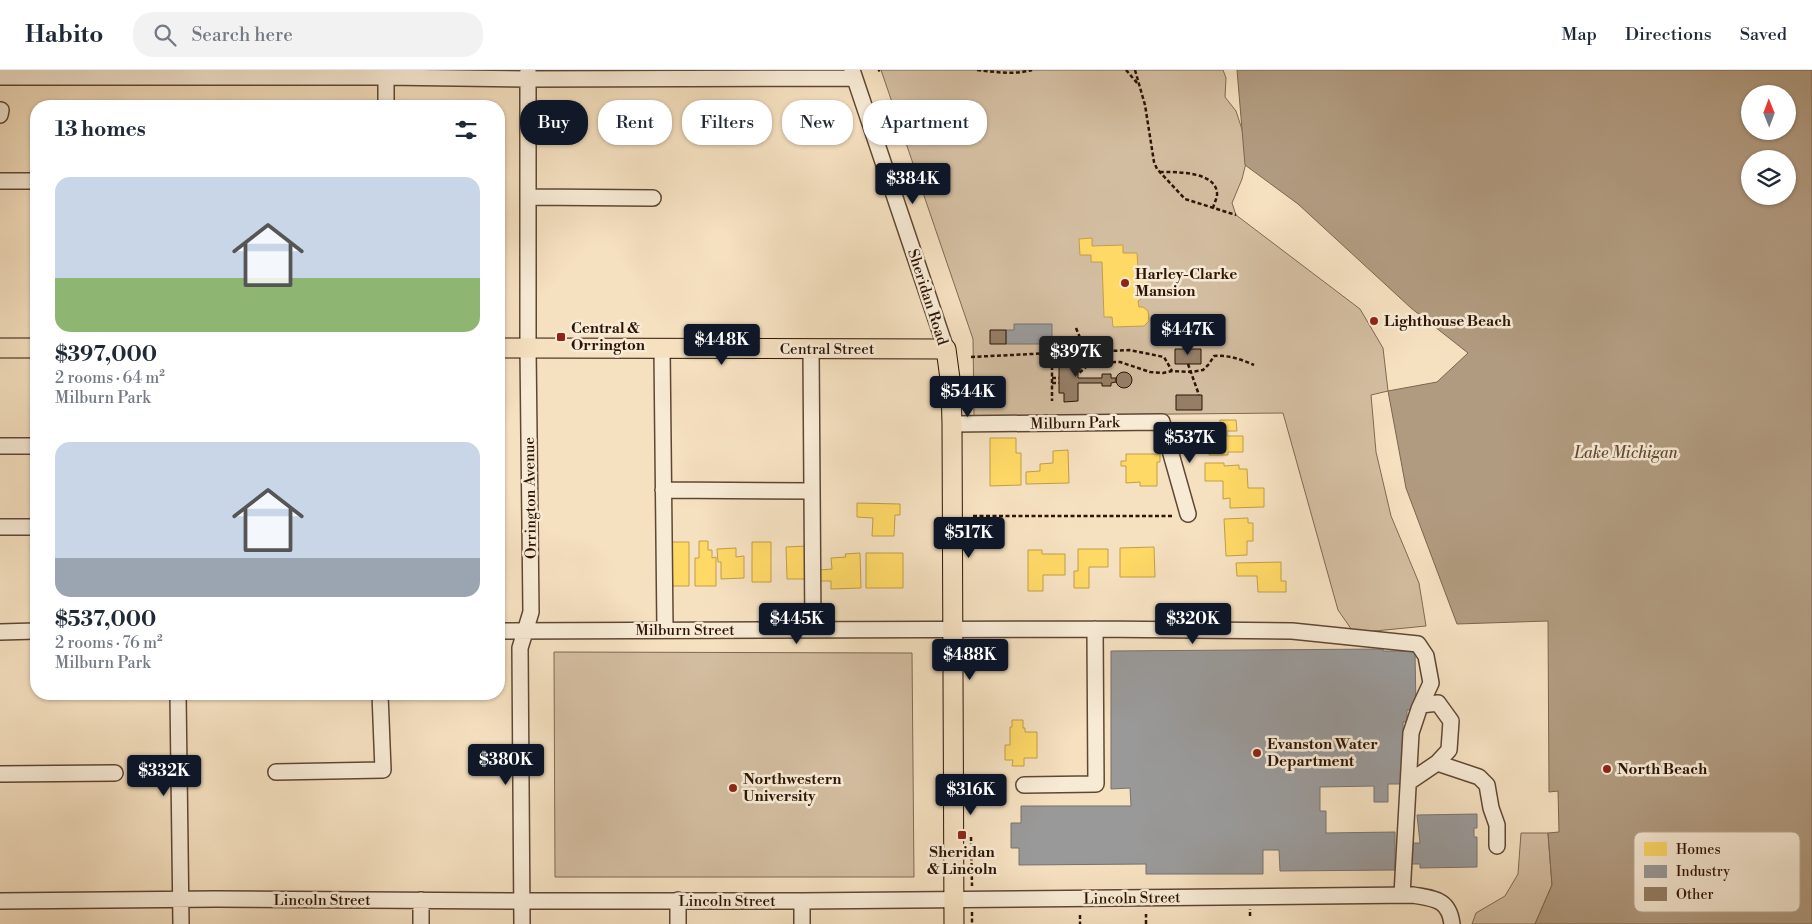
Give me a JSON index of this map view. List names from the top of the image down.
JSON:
{
  "streets": {
    "main road": ["Sheridan Road", "Central Street"],
    "street": [
      "Milburn Park",
      "Orrington Avenue",
      "Milburn Street",
      "Lincoln Street"
    ]
  },
  "crossings": [
    ["Sheridan Road", "Central Street"],
    ["Sheridan Road", "Milburn Park"],
    ["Sheridan Road", "Milburn Street"],
    ["Sheridan Road", "Lincoln Street"],
    ["Central Street", "Orrington Avenue"],
    ["Orrington Avenue", "Milburn Street"],
    ["Orrington Avenue", "Lincoln Street"]
  ],
  "water": ["Lake Michigan"],
  "places": {
    "other": [
      "Harley-Clarke Mansion",
      "Lighthouse Beach",
      "Evanston Water Department",
      "North Beach",
      "Northwestern University"
    ],
    "transit": ["Central & Orrington", "Sheridan & Lincoln"]
  },
  "legend": ["Homes", "Industry", "Other"],
  "north": "top",
  "page": {
    "header": "Habito",
    "search": "Search here",
    "nav": ["Map", "Directions", "Saved"],
    "chip": [
      "Buy",
      "Rent",
      "Filters",
      "New",
      "Apartment"
    ],
    "heading": "13 homes",
    "list": [
      {
        "name": "$397,000",
        "note": "2 rooms · 64 m² · Milburn Park"
      },
      {
        "name": "$537,000",
        "note": "2 rooms · 76 m² · Milburn Park"
      }
    ],
    "price": [
      "$384K",
      "$447K",
      "$448K",
      "$397K",
      "$544K",
      "$537K",
      "$517K",
      "$445K",
      "$320K",
      "$488K",
      "$380K",
      "$332K",
      "$316K"
    ]
  }
}
